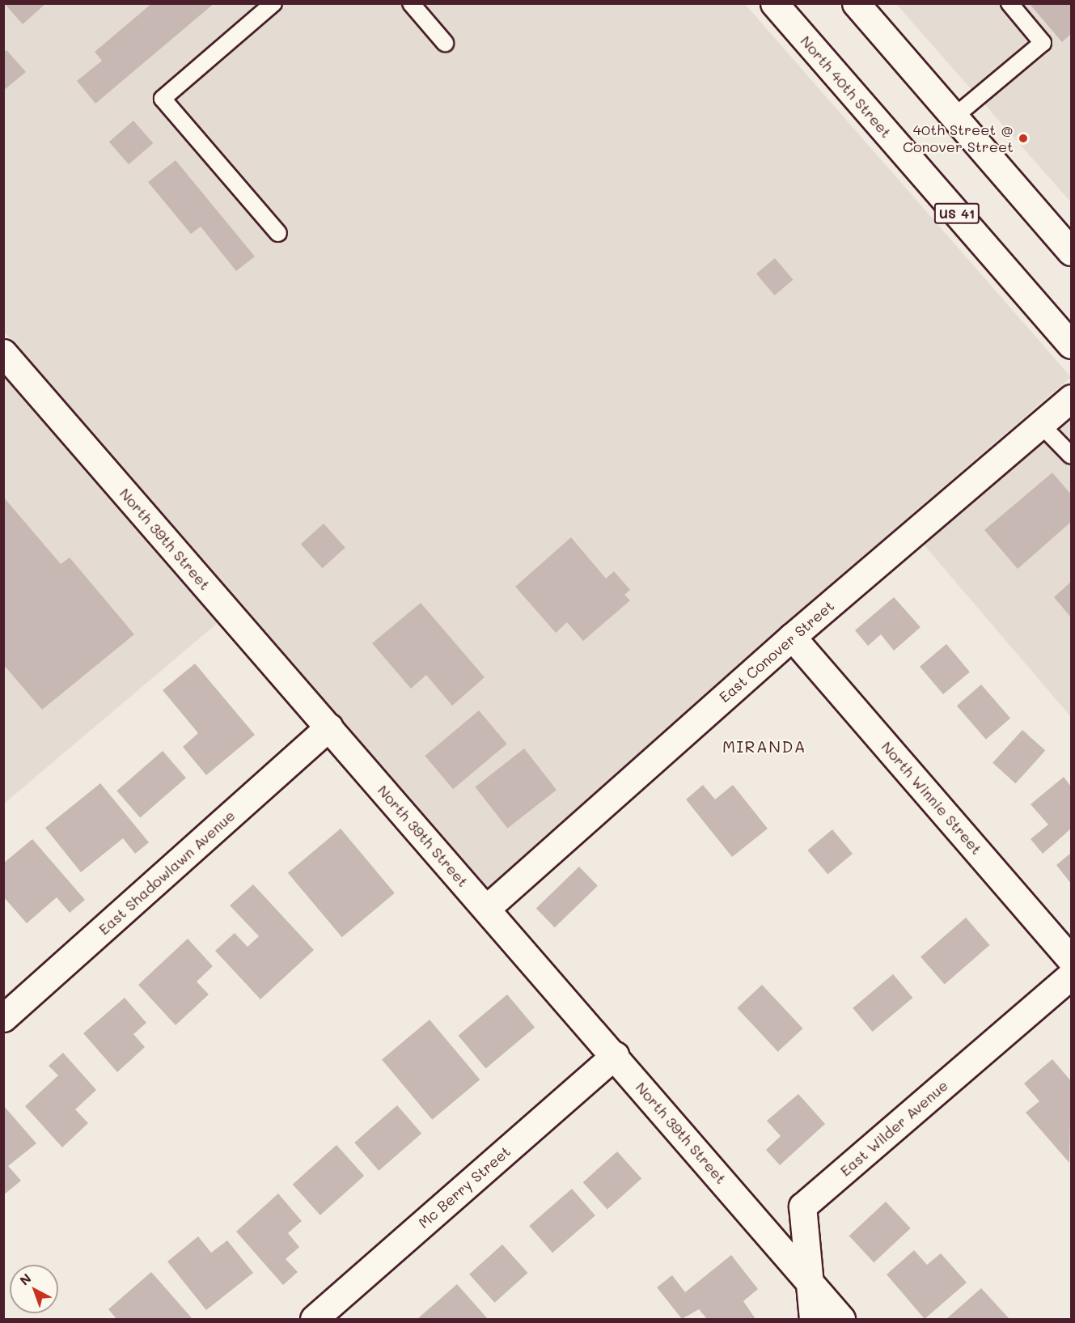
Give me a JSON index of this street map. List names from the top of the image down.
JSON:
{
  "streets": {
    "street": [
      "North 40th Street",
      "US 41",
      "North 39th Street",
      "East Conover Street",
      "North Winnie Street",
      "East Shadowlawn Avenue",
      "East Wilder Avenue",
      "Mc Berry Street"
    ]
  },
  "crossings": [
    ["North 39th Street", "East Conover Street"],
    ["North 39th Street", "East Shadowlawn Avenue"],
    ["North 39th Street", "East Wilder Avenue"],
    ["North 39th Street", "Mc Berry Street"],
    ["East Conover Street", "North Winnie Street"]
  ],
  "districts": ["MIRANDA"],
  "places": ["40th Street @ Conover Street"],
  "north": "top left"
}
